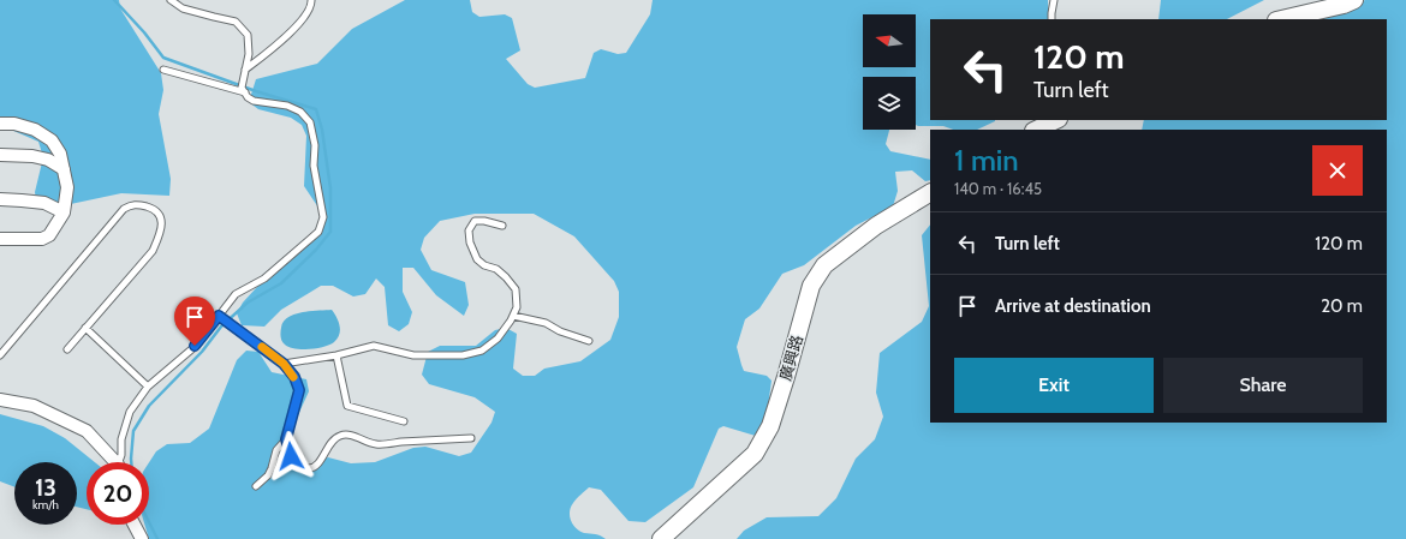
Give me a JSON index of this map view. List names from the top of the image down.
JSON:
{
  "streets": {
    "street": ["廣興路"]
  },
  "north": "left",
  "page": {
    "turn": ["120 m", "Turn left"],
    "heading": ["1 min", "140 m · 16:45"],
    "list": [
      {
        "name": "Turn left",
        "value": "120 m"
      },
      {
        "name": "Arrive at destination",
        "value": "20 m"
      }
    ],
    "buttons": ["Exit", "Share"],
    "speed": "13 km/h",
    "limit": "20"
  }
}
